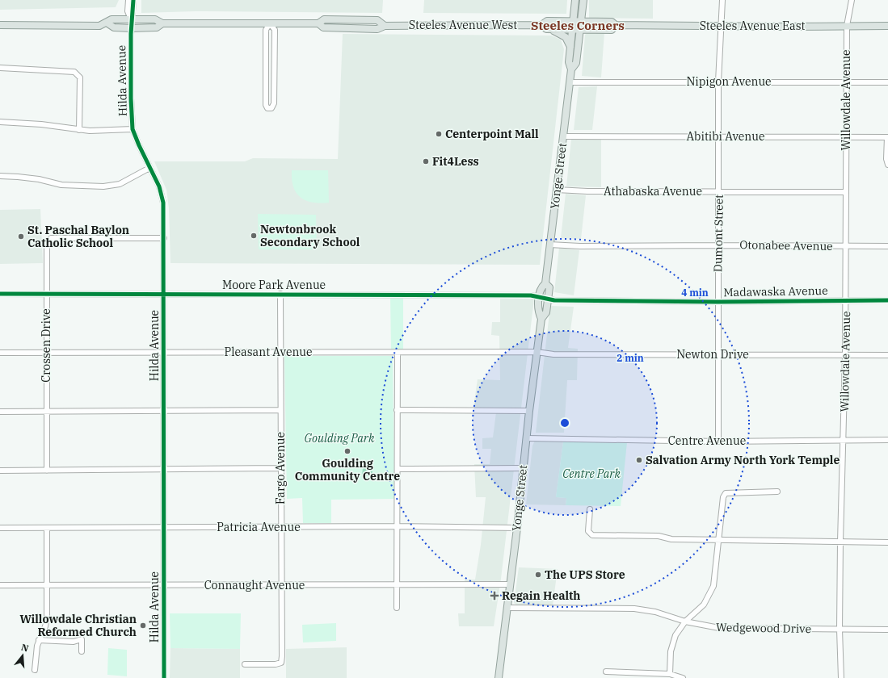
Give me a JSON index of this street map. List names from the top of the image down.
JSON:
{
  "streets": {
    "main road": ["Steeles Avenue West", "Steeles Avenue East", "Yonge Street"],
    "street": [
      "Hilda Avenue",
      "Nipigon Avenue",
      "Willowdale Avenue",
      "Abitibi Avenue",
      "Athabaska Avenue",
      "Dumont Street",
      "Otonabee Avenue",
      "Moore Park Avenue",
      "Madawaska Avenue",
      "Crossen Drive",
      "Pleasant Avenue",
      "Newton Drive",
      "Centre Avenue",
      "Fargo Avenue",
      "Patricia Avenue",
      "Connaught Avenue",
      "Wedgewood Drive"
    ]
  },
  "crossings": [
    ["Steeles Avenue West", "Steeles Avenue East"],
    ["Steeles Avenue West", "Hilda Avenue"],
    ["Steeles Avenue West", "Yonge Street"],
    ["Steeles Avenue East", "Willowdale Avenue"],
    ["Steeles Avenue East", "Yonge Street"],
    ["Steeles Avenue East", "Dumont Street"],
    ["Hilda Avenue", "Moore Park Avenue"],
    ["Hilda Avenue", "Crossen Drive"],
    ["Hilda Avenue", "Pleasant Avenue"],
    ["Hilda Avenue", "Patricia Avenue"],
    ["Hilda Avenue", "Connaught Avenue"],
    ["Nipigon Avenue", "Willowdale Avenue"],
    ["Nipigon Avenue", "Yonge Street"],
    ["Nipigon Avenue", "Dumont Street"],
    ["Willowdale Avenue", "Abitibi Avenue"],
    ["Willowdale Avenue", "Athabaska Avenue"],
    ["Willowdale Avenue", "Otonabee Avenue"],
    ["Willowdale Avenue", "Madawaska Avenue"],
    ["Willowdale Avenue", "Newton Drive"],
    ["Willowdale Avenue", "Centre Avenue"],
    ["Willowdale Avenue", "Wedgewood Drive"],
    ["Abitibi Avenue", "Yonge Street"],
    ["Abitibi Avenue", "Dumont Street"],
    ["Yonge Street", "Athabaska Avenue"],
    ["Yonge Street", "Otonabee Avenue"],
    ["Yonge Street", "Moore Park Avenue"],
    ["Yonge Street", "Madawaska Avenue"],
    ["Yonge Street", "Pleasant Avenue"],
    ["Yonge Street", "Newton Drive"],
    ["Yonge Street", "Centre Avenue"],
    ["Yonge Street", "Patricia Avenue"],
    ["Yonge Street", "Connaught Avenue"],
    ["Yonge Street", "Wedgewood Drive"],
    ["Athabaska Avenue", "Dumont Street"],
    ["Dumont Street", "Otonabee Avenue"],
    ["Dumont Street", "Madawaska Avenue"],
    ["Dumont Street", "Newton Drive"],
    ["Dumont Street", "Centre Avenue"],
    ["Moore Park Avenue", "Madawaska Avenue"],
    ["Moore Park Avenue", "Crossen Drive"],
    ["Moore Park Avenue", "Fargo Avenue"],
    ["Crossen Drive", "Pleasant Avenue"],
    ["Pleasant Avenue", "Newton Drive"],
    ["Pleasant Avenue", "Fargo Avenue"],
    ["Fargo Avenue", "Patricia Avenue"],
    ["Fargo Avenue", "Connaught Avenue"]
  ],
  "districts": ["Steeles Corners"],
  "parks": ["Goulding Park", "Centre Park"],
  "places": {
    "other": [
      "Centerpoint Mall",
      "Fit4Less",
      "Newtonbrook Secondary School",
      "St. Paschal Baylon Catholic School",
      "Goulding Community Centre",
      "Salvation Army North York Temple",
      "The UPS Store",
      "Willowdale Christian Reformed Church"
    ],
    "health": ["Regain Health"]
  },
  "north": "top",
  "rings": ["4 min", "2 min"]
}
